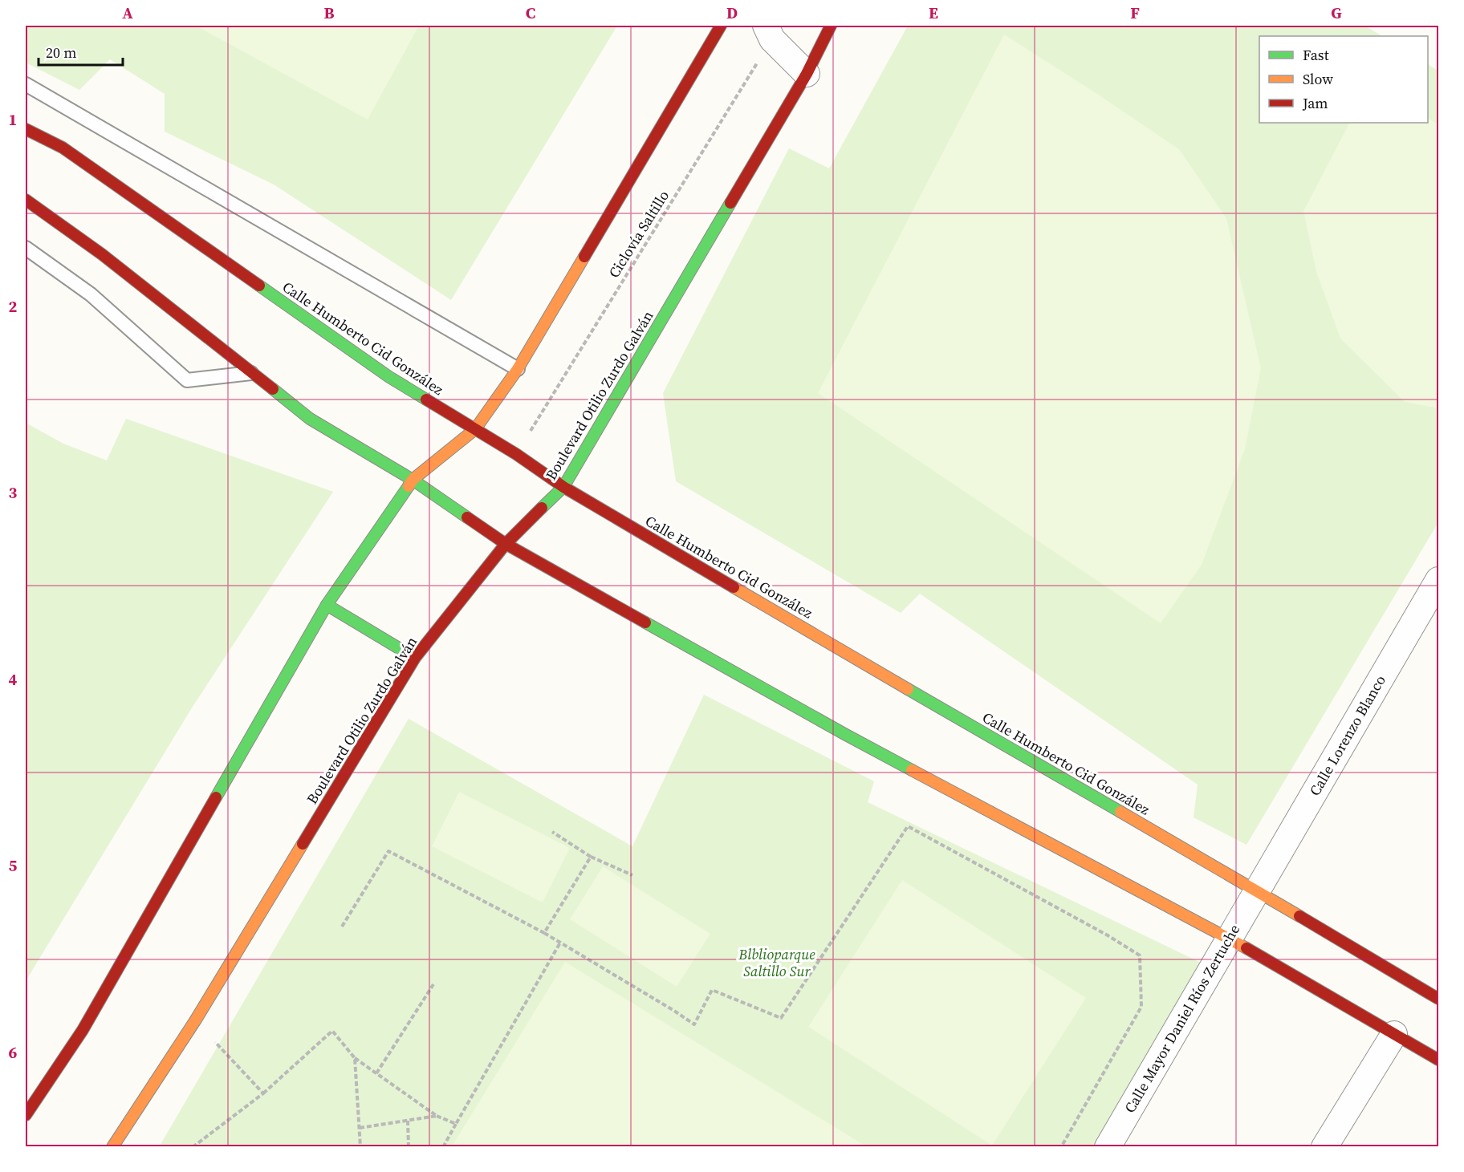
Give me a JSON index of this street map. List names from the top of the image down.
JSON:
{
  "streets": {
    "street": [
      "Calle Humberto Cid González",
      "Boulevard Otilio Zurdo Galván",
      "Calle Lorenzo Blanco",
      "Calle Mayor Daniel Ríos Zertuche"
    ],
    "path": ["Ciclovía Saltillo"]
  },
  "crossings": [
    ["Ciclovía Saltillo", "Calle Humberto Cid González"],
    ["Calle Humberto Cid González", "Boulevard Otilio Zurdo Galván"],
    ["Calle Humberto Cid González", "Calle Lorenzo Blanco"],
    ["Calle Humberto Cid González", "Calle Mayor Daniel Ríos Zertuche"],
    ["Calle Lorenzo Blanco", "Calle Mayor Daniel Ríos Zertuche"]
  ],
  "parks": ["Blblioparque Saltillo Sur"],
  "legend": ["Fast", "Slow", "Jam"],
  "scale_bar": "20 m",
  "grid": {
    "columns": [
      "A",
      "B",
      "C",
      "D",
      "E",
      "F",
      "G"
    ],
    "rows": [
      "1",
      "2",
      "3",
      "4",
      "5",
      "6"
    ]
  }
}
